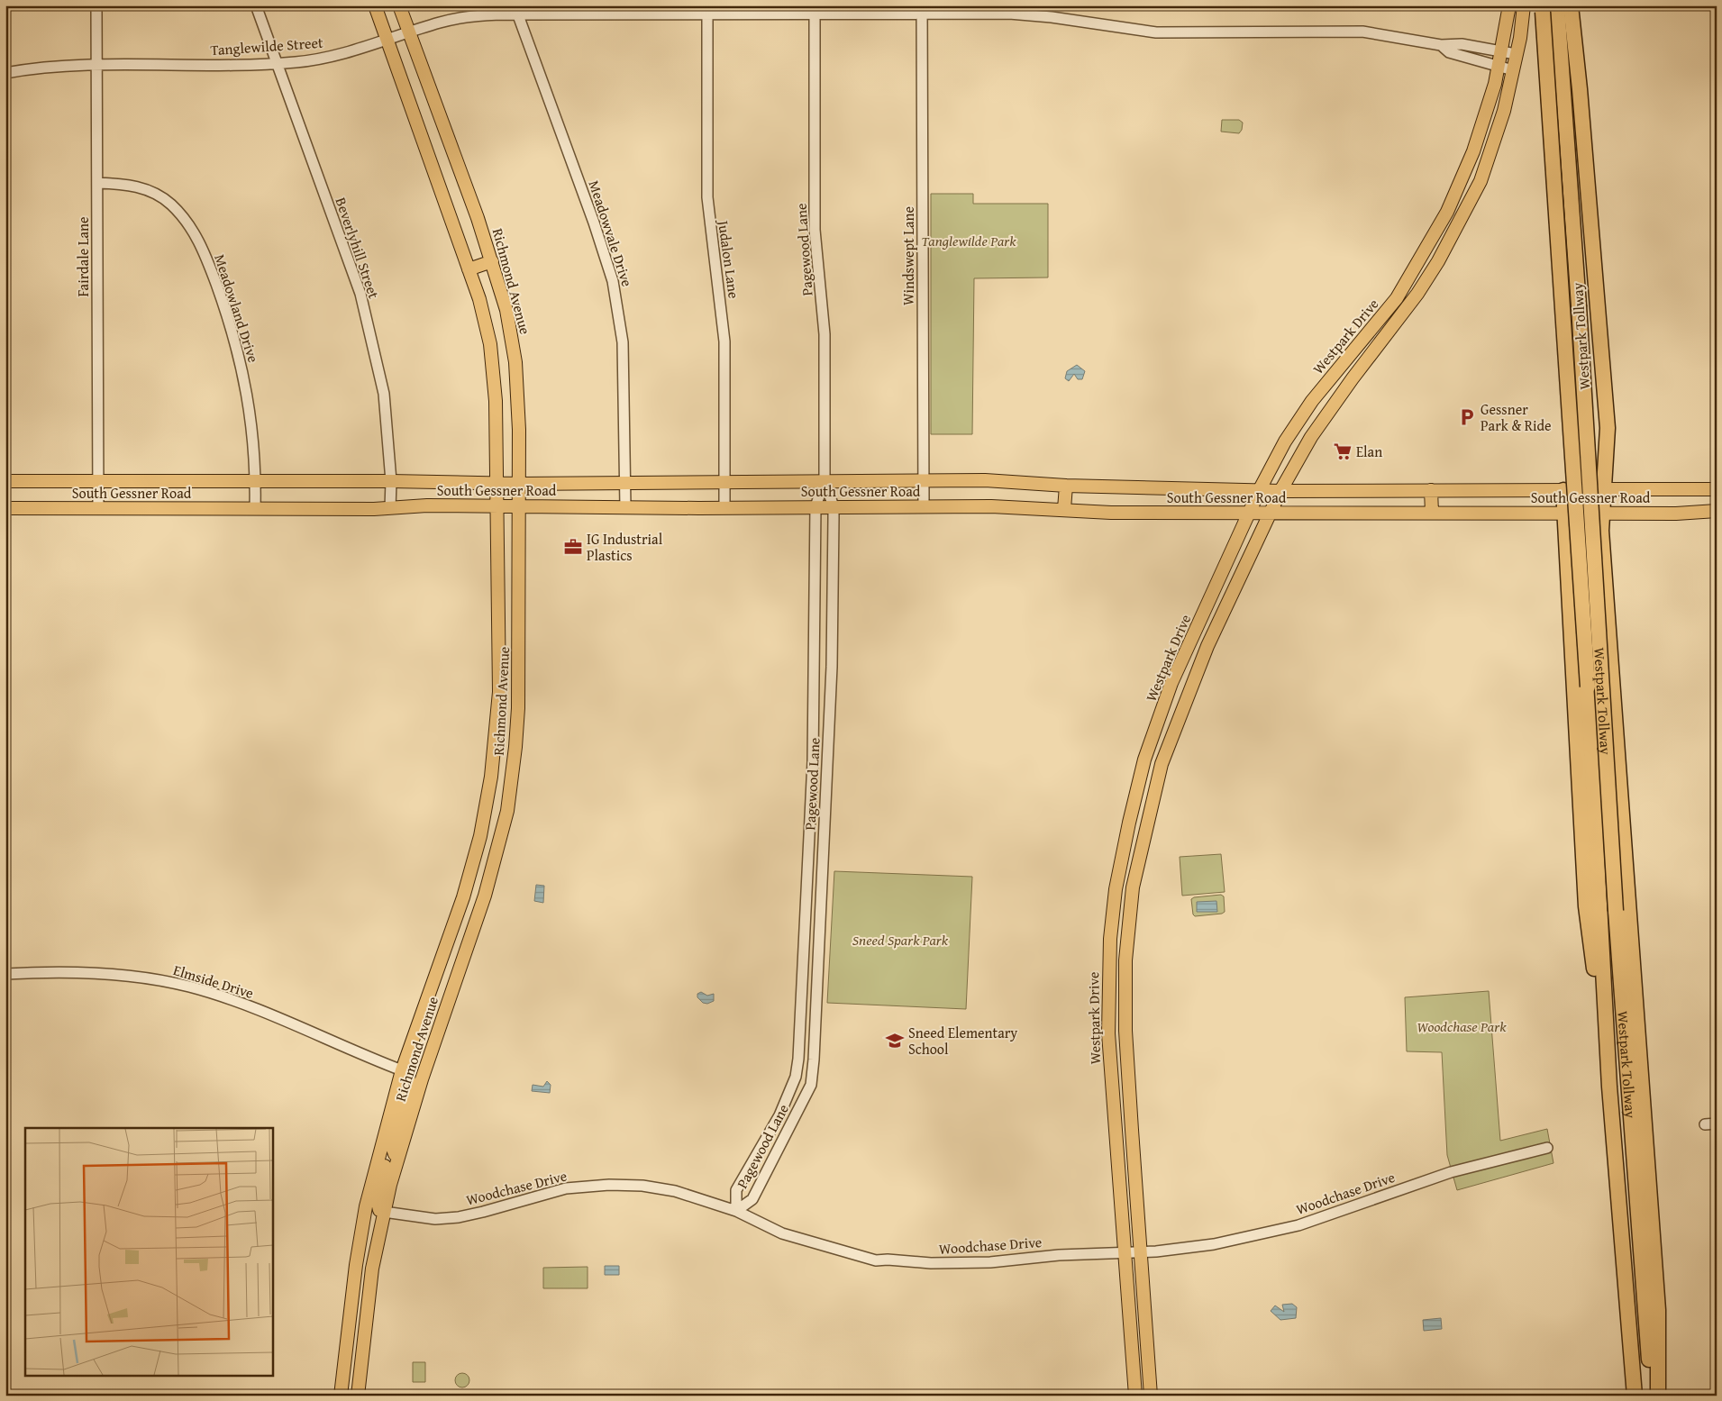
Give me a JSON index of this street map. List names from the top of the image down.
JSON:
{
  "streets": {
    "highway": ["Westpark Tollway"],
    "main road": ["Richmond Avenue", "Westpark Drive", "South Gessner Road"],
    "street": [
      "Tanglewilde Street",
      "Meadowvale Drive",
      "Beverlyhill Street",
      "Pagewood Lane",
      "Windswept Lane",
      "Fairdale Lane",
      "Judalon Lane",
      "Meadowland Drive",
      "Elmside Drive",
      "Woodchase Drive"
    ]
  },
  "crossings": [
    ["Tanglewilde Street", "Meadowvale Drive"],
    ["Tanglewilde Street", "Beverlyhill Street"],
    ["Tanglewilde Street", "Pagewood Lane"],
    ["Tanglewilde Street", "Windswept Lane"],
    ["Tanglewilde Street", "Fairdale Lane"],
    ["Tanglewilde Street", "Judalon Lane"],
    ["Tanglewilde Street", "Richmond Avenue"],
    ["Tanglewilde Street", "Westpark Drive"],
    ["Meadowvale Drive", "South Gessner Road"],
    ["Beverlyhill Street", "South Gessner Road"],
    ["Pagewood Lane", "South Gessner Road"],
    ["Pagewood Lane", "Woodchase Drive"],
    ["Windswept Lane", "South Gessner Road"],
    ["Fairdale Lane", "Meadowland Drive"],
    ["Fairdale Lane", "South Gessner Road"],
    ["Judalon Lane", "South Gessner Road"],
    ["Richmond Avenue", "South Gessner Road"],
    ["Richmond Avenue", "Elmside Drive"],
    ["Richmond Avenue", "Woodchase Drive"],
    ["Meadowland Drive", "South Gessner Road"],
    ["Westpark Drive", "South Gessner Road"],
    ["Westpark Drive", "Woodchase Drive"]
  ],
  "parks": ["Tanglewilde Park", "Sneed Spark Park", "Woodchase Park"],
  "places": {
    "parking": ["Gessner Park & Ride"],
    "supermarket": ["Elan"],
    "office": ["IG Industrial Plastics"],
    "school or university": ["Sneed Elementary School"]
  }
}
